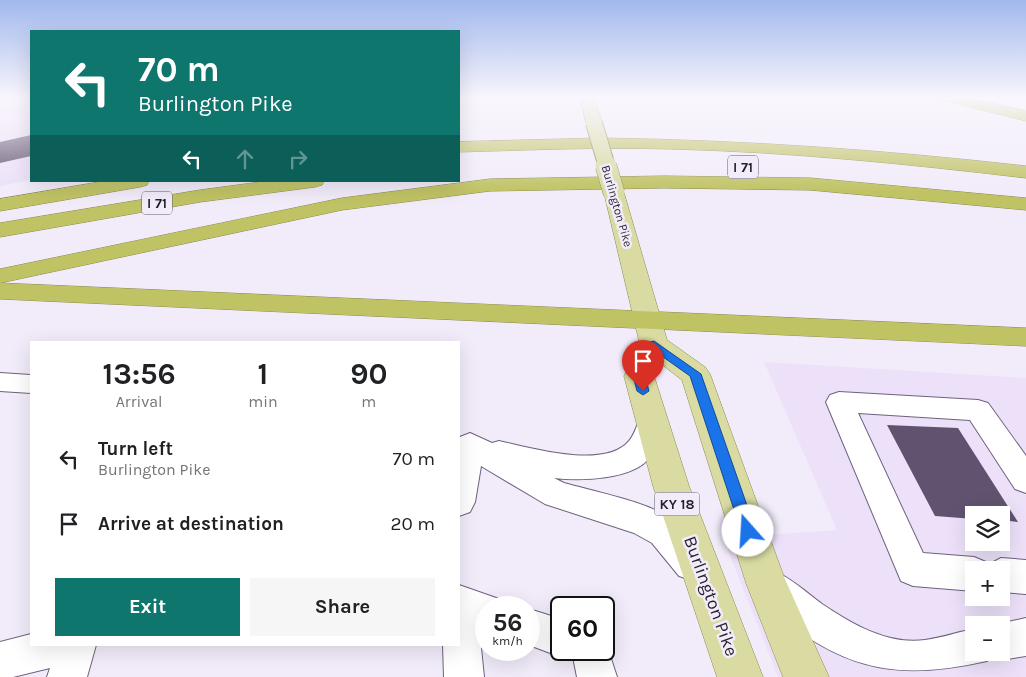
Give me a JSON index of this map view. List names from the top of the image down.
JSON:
{
  "streets": {
    "highway": ["I 71"],
    "main road": ["Burlington Pike", "KY 18"]
  },
  "page": {
    "turn": ["70 m", "Burlington Pike"],
    "eta": [
      "13:56",
      "Arrival",
      "1",
      "min",
      "90",
      "m"
    ],
    "list": [
      {
        "name": "Turn left",
        "note": "Burlington Pike",
        "value": "70 m"
      },
      {
        "name": "Arrive at destination",
        "value": "20 m"
      }
    ],
    "map_buttons": ["+", "−"],
    "buttons": ["Exit", "Share"],
    "speed": "56 km/h",
    "limit": "60"
  }
}
